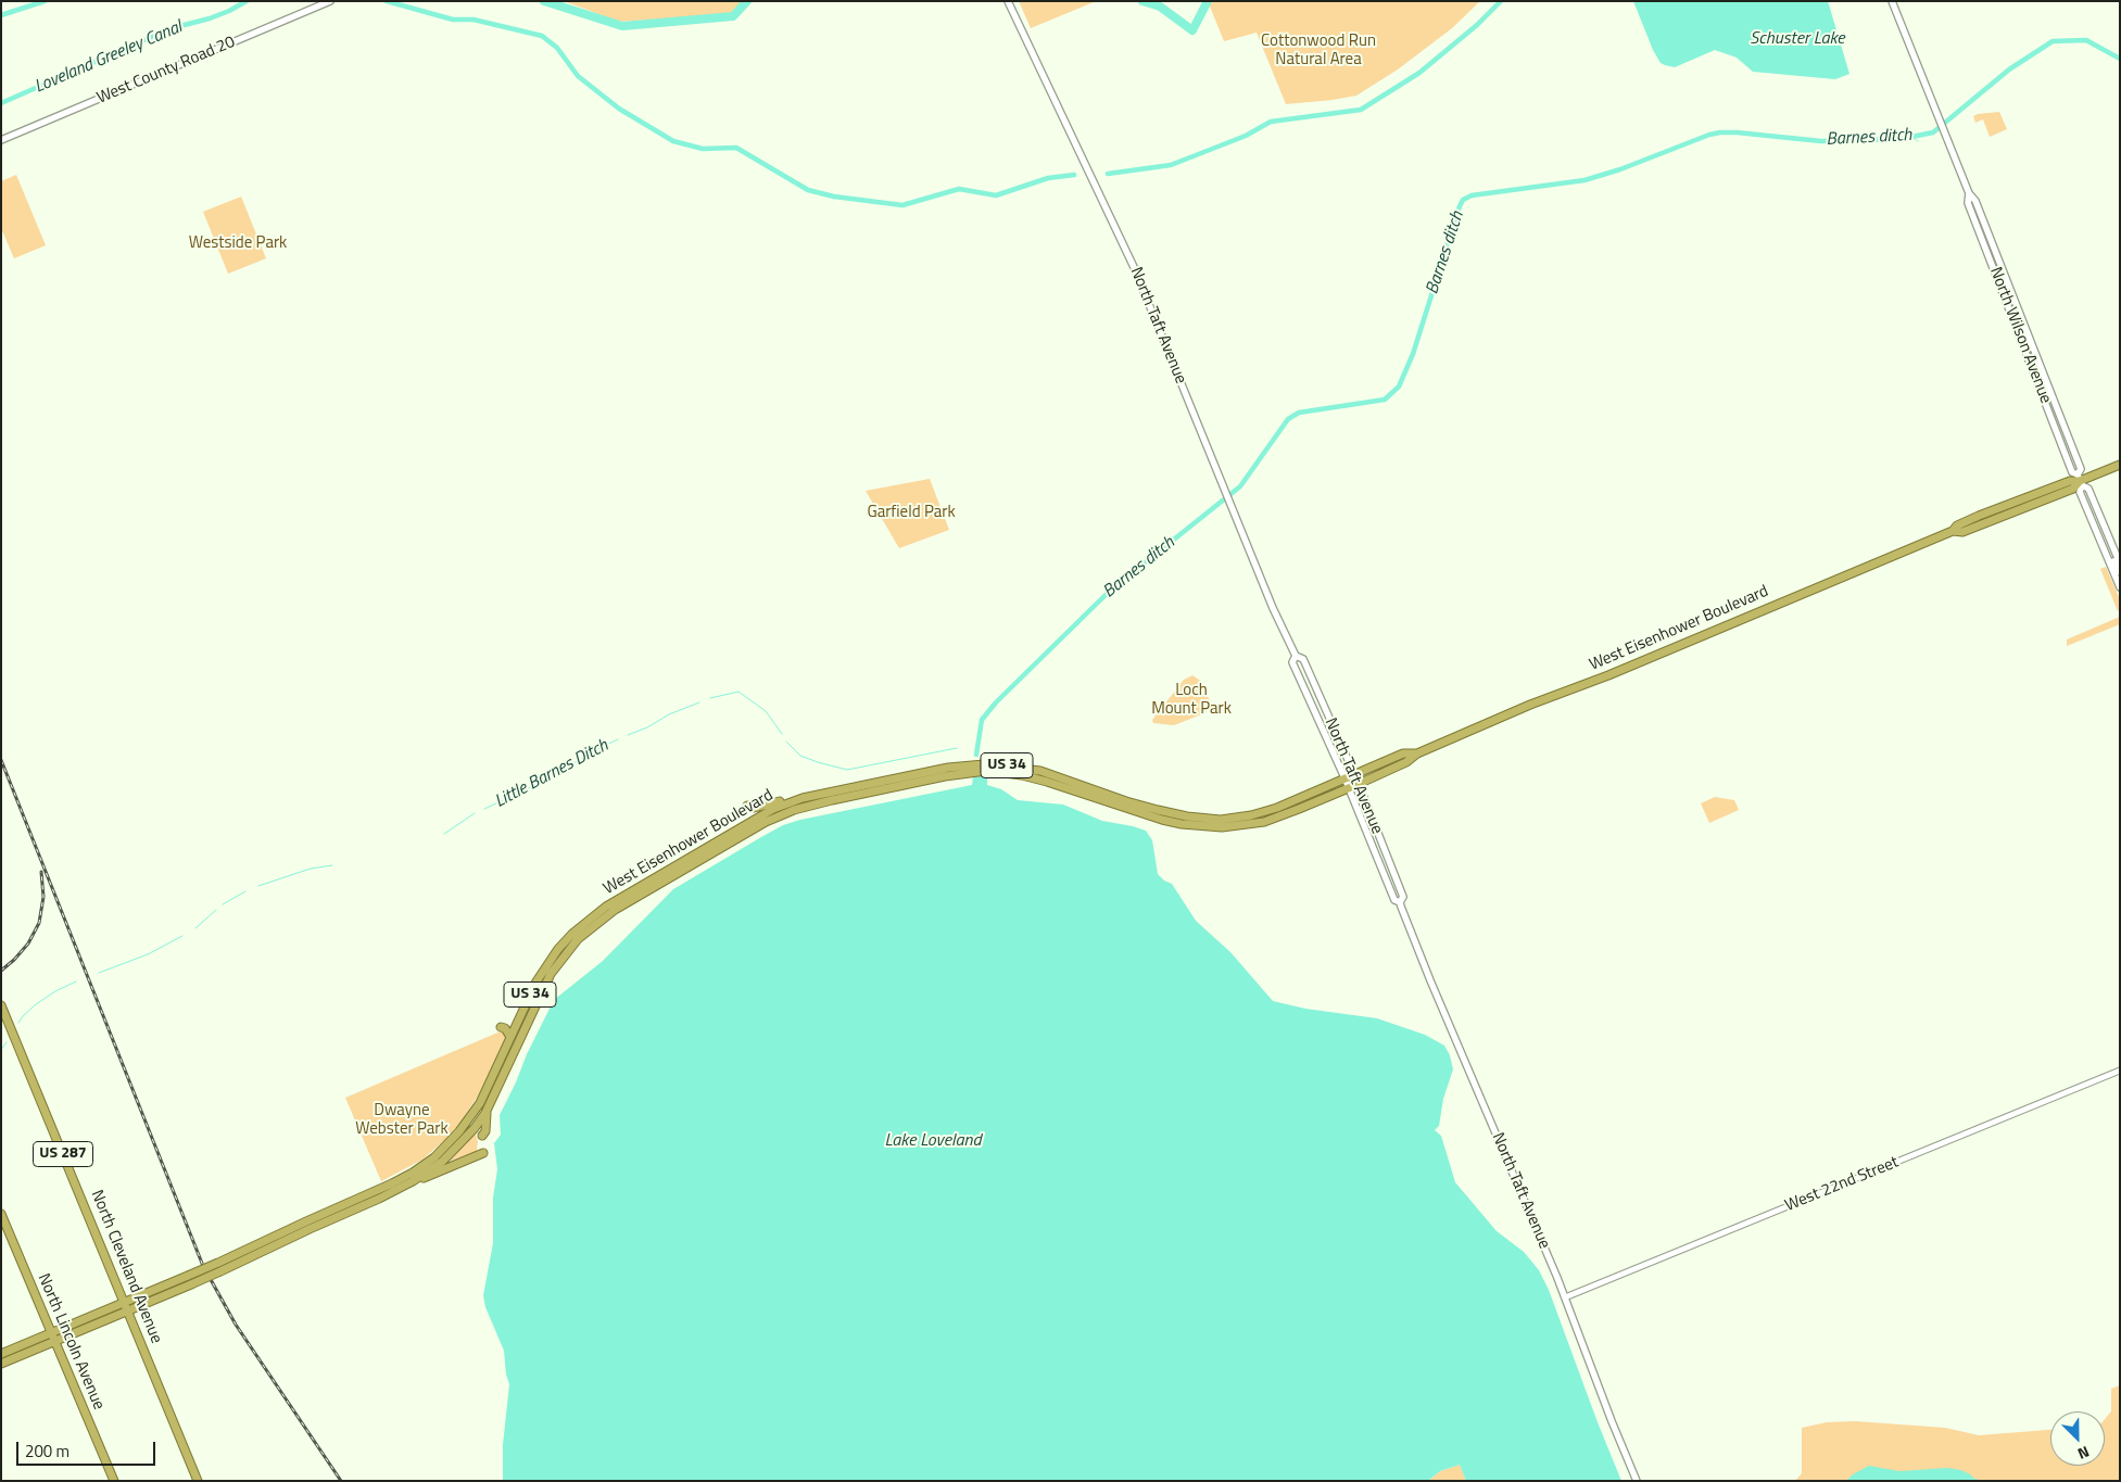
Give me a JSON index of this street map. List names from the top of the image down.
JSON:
{
  "streets": {
    "highway": [
      "West Eisenhower Boulevard",
      "US 34",
      "US 287",
      "North Cleveland Avenue",
      "North Lincoln Avenue"
    ],
    "main road": ["West County Road 20", "North Taft Avenue", "North Wilson Avenue"],
    "street": ["West 22nd Street"]
  },
  "crossings": [
    ["North Taft Avenue", "West Eisenhower Boulevard"],
    ["North Taft Avenue", "West 22nd Street"],
    ["North Wilson Avenue", "West Eisenhower Boulevard"],
    ["West Eisenhower Boulevard", "US 34"],
    ["US 34", "North Cleveland Avenue"],
    ["US 34", "North Lincoln Avenue"]
  ],
  "water": [
    "Schuster Lake",
    "Loveland Greeley Canal",
    "Barnes ditch",
    "Little Barnes Ditch",
    "Lake Loveland"
  ],
  "parks": [
    "Cottonwood Run Natural Area",
    "Westside Park",
    "Garfield Park",
    "Loch Mount Park",
    "Dwayne Webster Park"
  ],
  "scale_bar": "200 m",
  "north": "bottom right"
}
